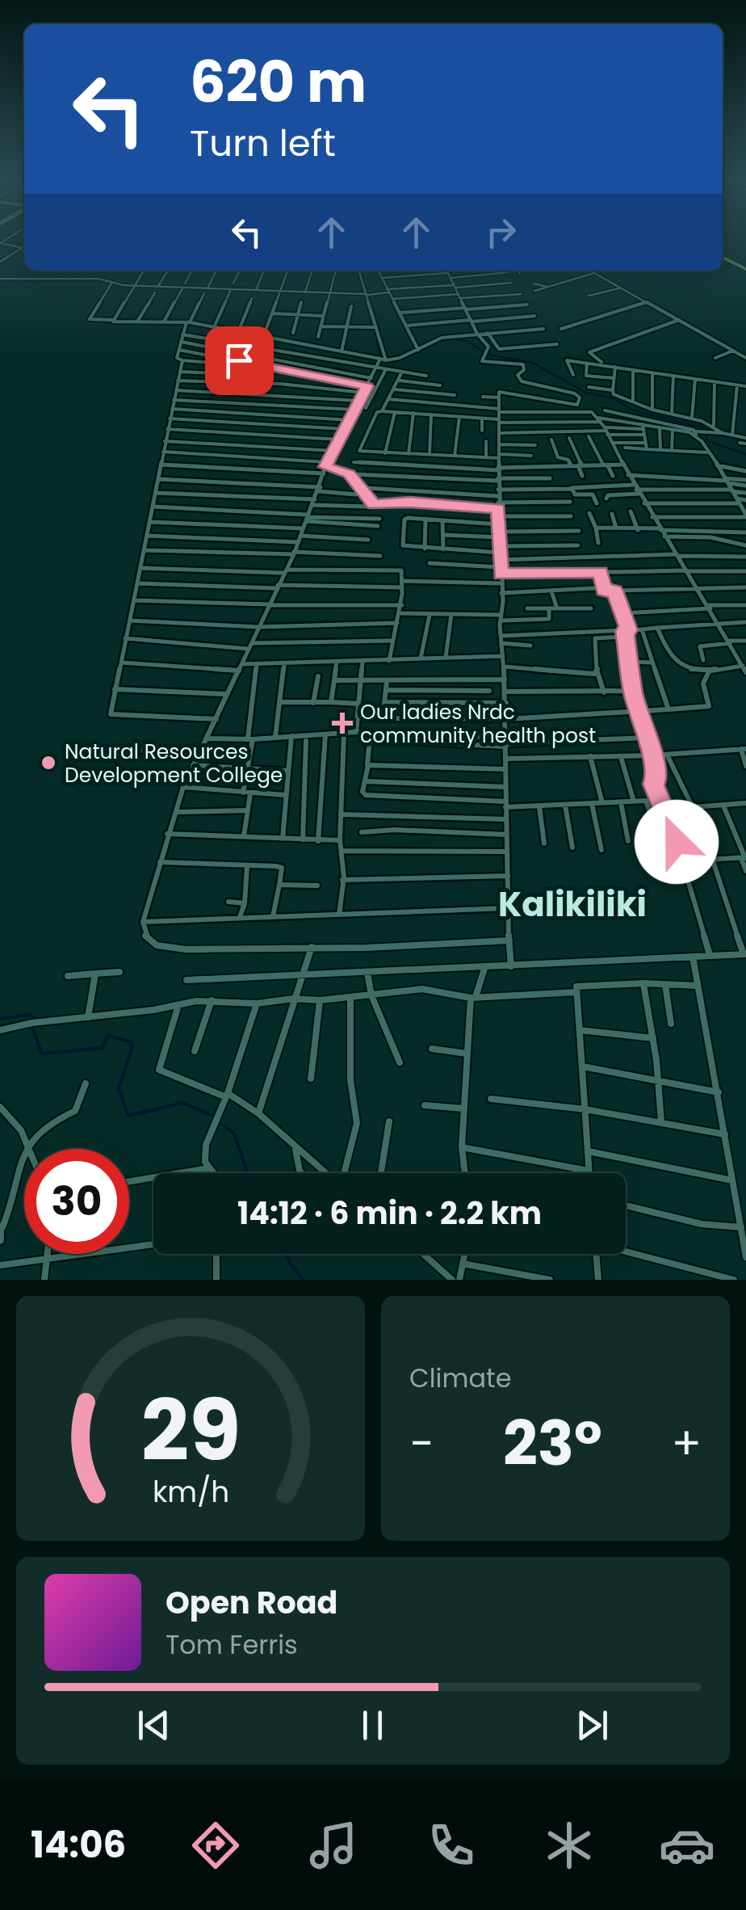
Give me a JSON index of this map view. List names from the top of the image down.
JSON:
{
  "districts": ["Kalikiliki"],
  "places": {
    "health": ["Our ladies Nrdc community health post"],
    "other": ["Natural Resources Development College"]
  },
  "page": {
    "turn": ["620 m", "Turn left"],
    "limit": "30",
    "trip": "14:12 · 6 min · 2.2 km",
    "tile": "Climate",
    "heat": ["−", "23°", "+"],
    "song": ["Open Road", "Tom Ferris"],
    "tabs": "14:06",
    "gauge": ["29", "km/h"]
  }
}
